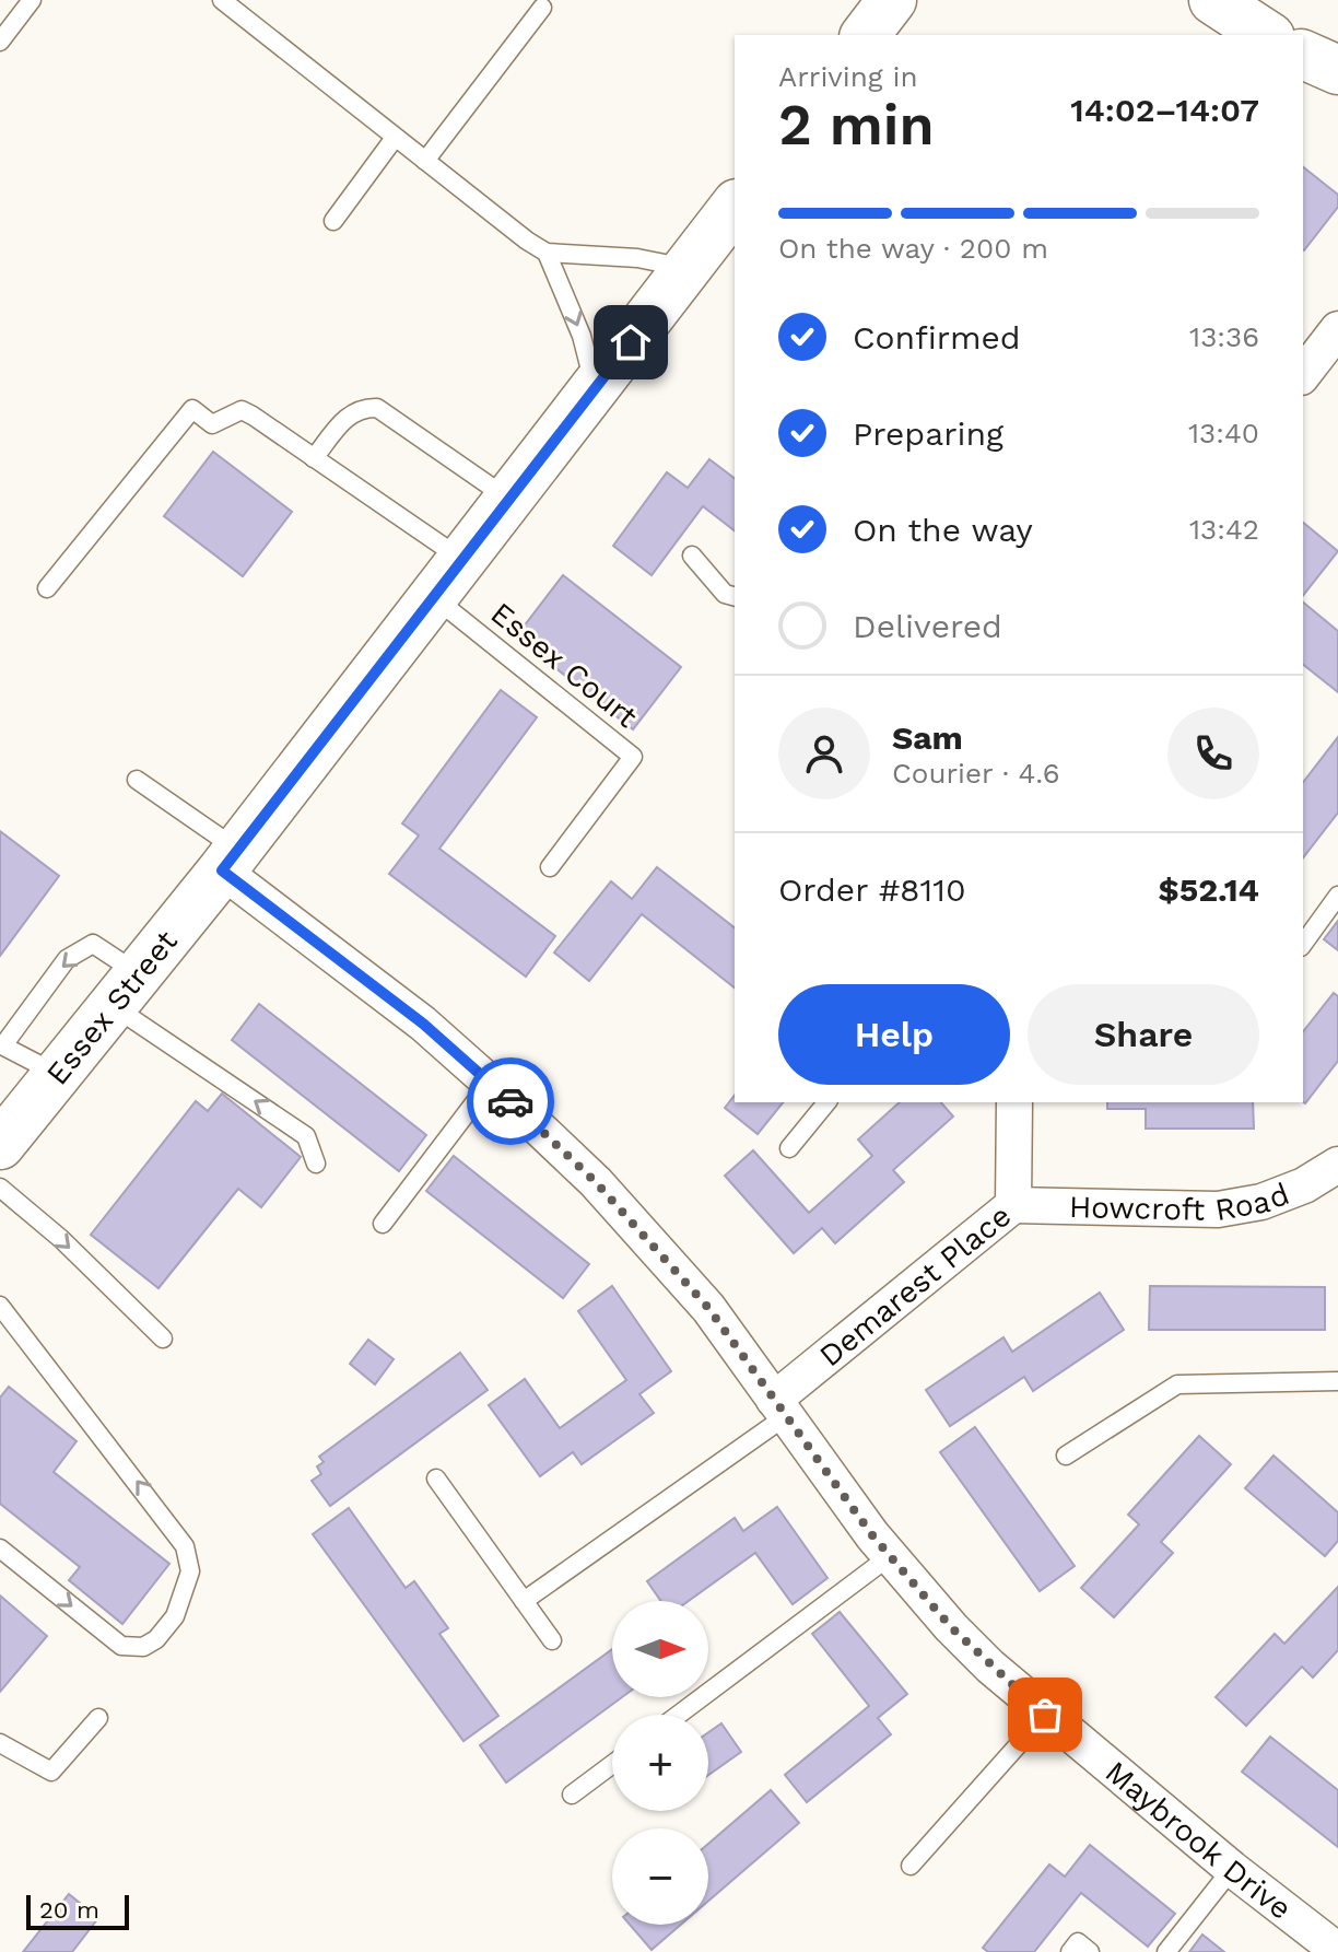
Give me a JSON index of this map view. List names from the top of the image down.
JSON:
{
  "streets": {
    "main road": ["Essex Street"],
    "street": ["Howcroft Road", "Demarest Place", "Maybrook Drive"],
    "lane": ["Essex Court"]
  },
  "crossings": [
    ["Essex Court", "Essex Street"],
    ["Essex Street", "Maybrook Drive"],
    ["Howcroft Road", "Demarest Place"],
    ["Demarest Place", "Maybrook Drive"]
  ],
  "scale_bar": "20 m",
  "north": "right",
  "page": {
    "heading": ["2 min", "Arriving in", "14:02–14:07"],
    "panel": [
      "Sam",
      "Courier · 4.6",
      "Order #8110",
      "$52.14"
    ],
    "bar": "On the way · 200 m",
    "list": [
      ["Confirmed", "13:36"],
      ["Preparing", "13:40"],
      ["On the way", "13:42"],
      "Delivered"
    ],
    "buttons": ["Help", "Share"],
    "map_buttons": ["+", "−"],
    "scale": "20 m"
  }
}
